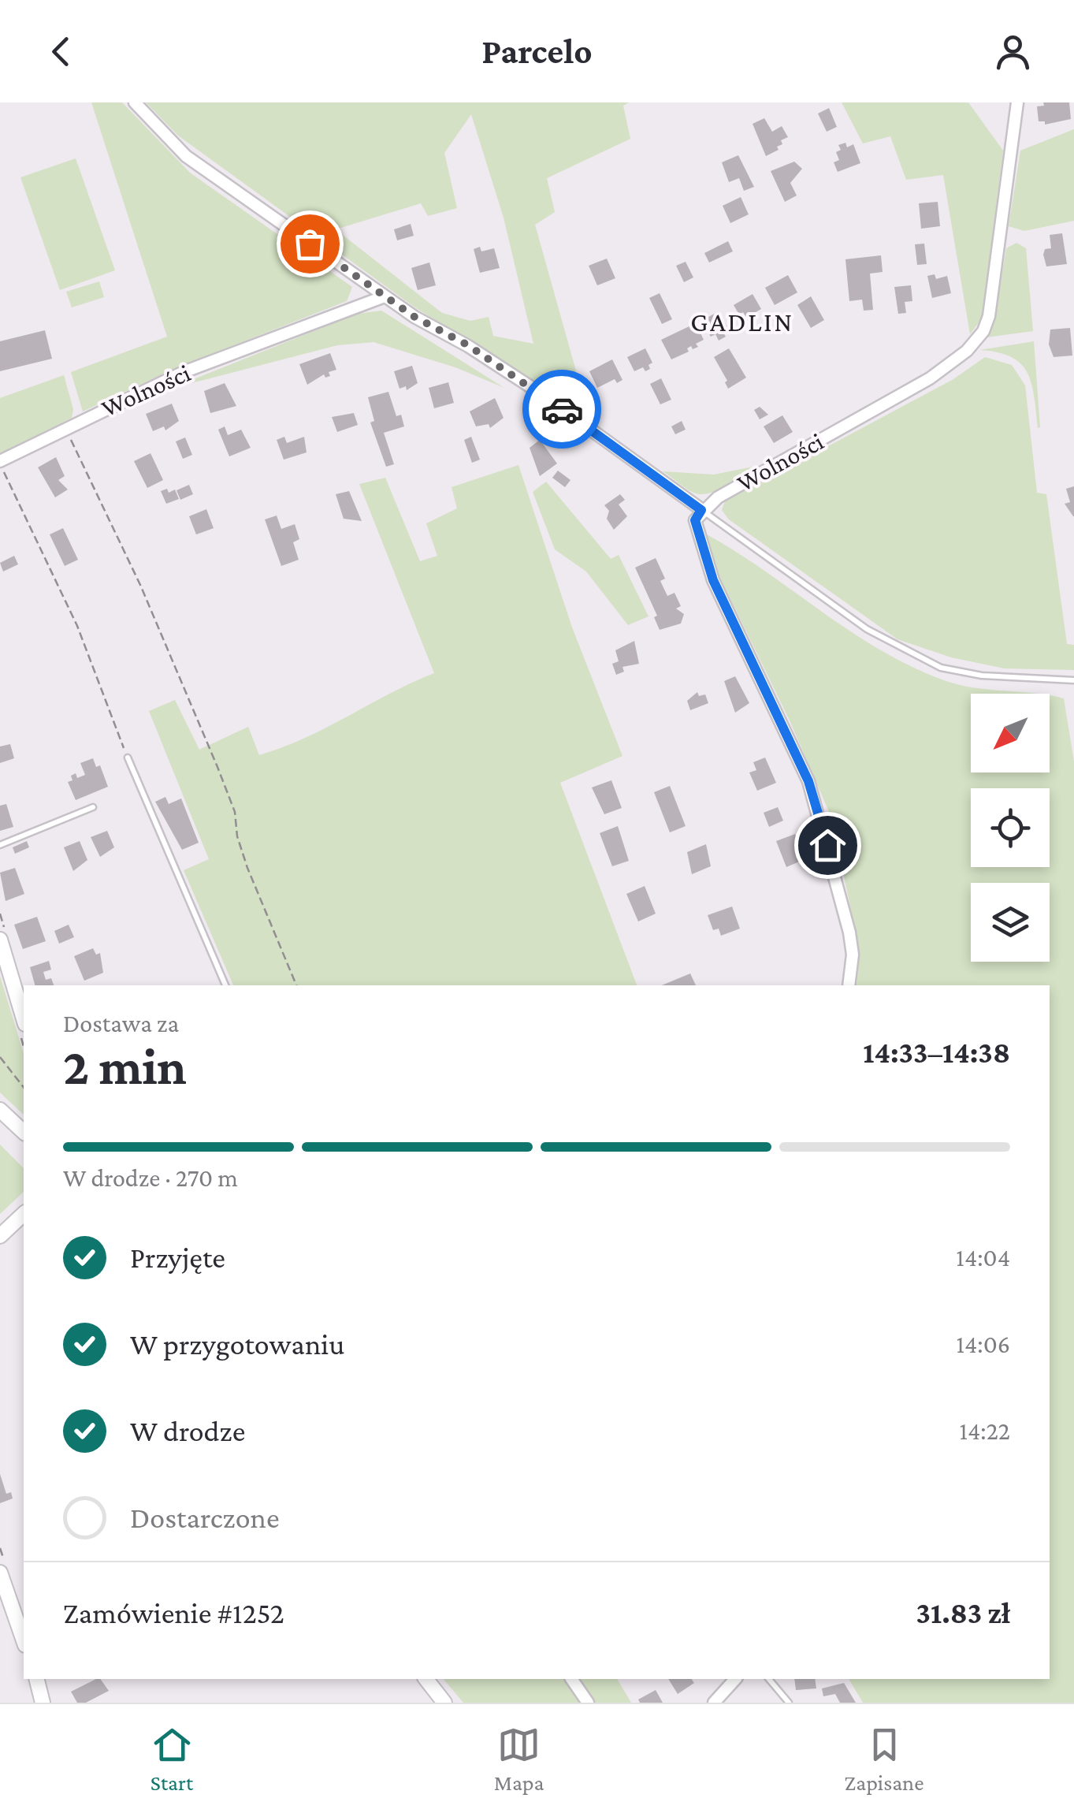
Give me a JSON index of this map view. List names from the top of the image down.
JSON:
{
  "streets": {
    "street": ["Wolności"]
  },
  "districts": ["GADLIN"],
  "north": "bottom left",
  "page": {
    "header": "Parcelo",
    "heading": ["2 min", "Dostawa za", "14:33–14:38"],
    "panel": ["Zamówienie #1252", "31.83 zł"],
    "bar": "W drodze · 270 m",
    "list": [
      ["Przyjęte", "14:04"],
      ["W przygotowaniu", "14:06"],
      ["W drodze", "14:22"],
      "Dostarczone"
    ],
    "tabs": ["Start", "Mapa", "Zapisane"]
  }
}
